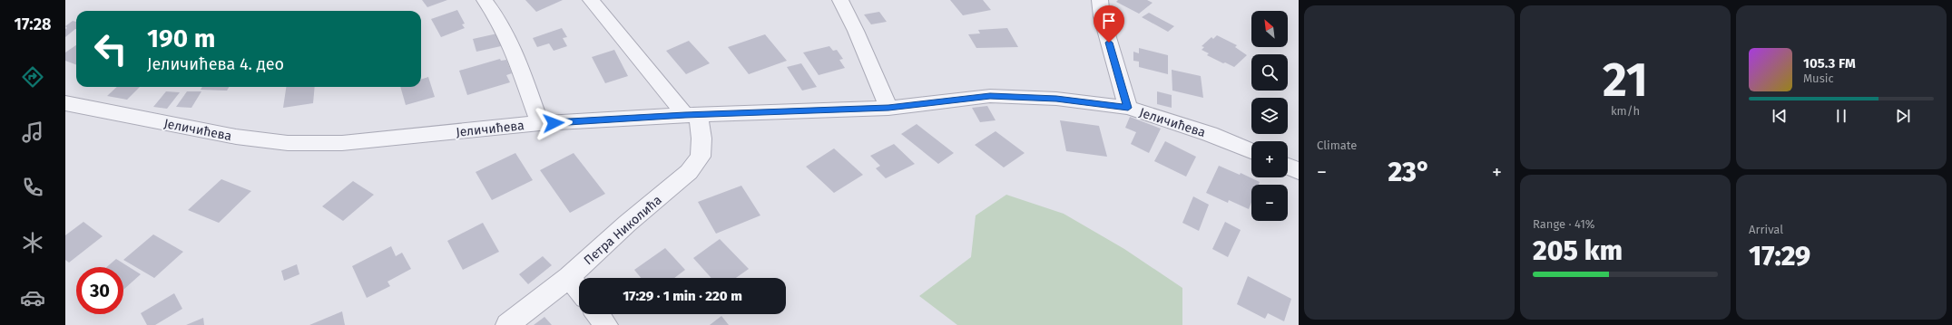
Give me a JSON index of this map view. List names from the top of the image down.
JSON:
{
  "streets": {
    "street": ["Јеличићева", "Петра Николића"]
  },
  "crossings": [
    ["Јеличићева", "Петра Николића"]
  ],
  "north": "top left",
  "page": {
    "tabs": "17:28",
    "tile": [
      "Climate",
      ["21", "km/h"],
      ["Range · 41%", "205 km"],
      ["Arrival", "17:29"]
    ],
    "map_buttons": ["+", "−"],
    "turn": ["190 m", "Јеличићева 4. део"],
    "song": ["105.3 FM", "Music"],
    "heat": ["−", "23°", "+"],
    "limit": "30",
    "trip": "17:29 · 1 min · 220 m"
  }
}
